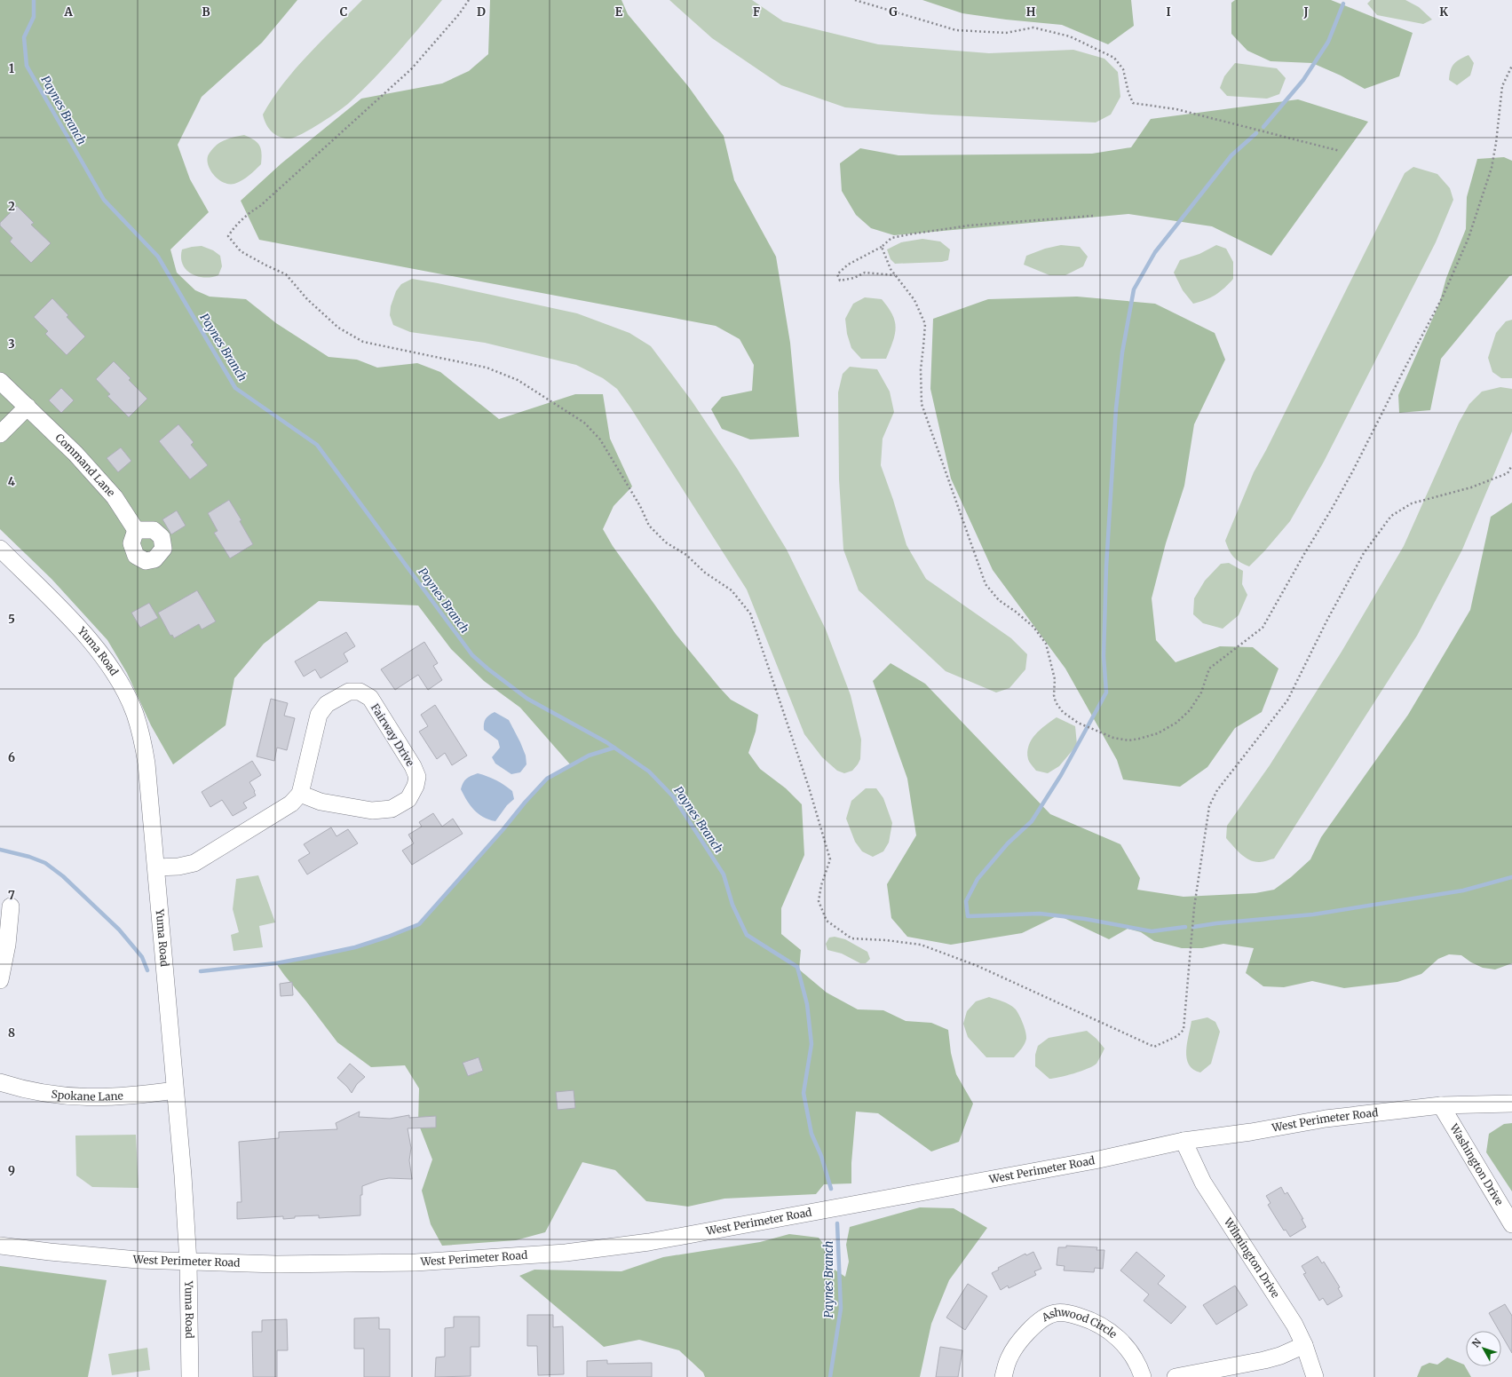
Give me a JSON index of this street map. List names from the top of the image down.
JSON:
{
  "streets": {
    "street": [
      "Command Lane",
      "Yuma Road",
      "Fairway Drive",
      "Spokane Lane",
      "West Perimeter Road",
      "Washington Drive",
      "Wilmington Drive",
      "Ashwood Circle"
    ]
  },
  "crossings": [
    ["Yuma Road", "Spokane Lane"],
    ["Yuma Road", "West Perimeter Road"],
    ["West Perimeter Road", "Washington Drive"],
    ["West Perimeter Road", "Wilmington Drive"]
  ],
  "water": ["Paynes Branch"],
  "north": "top left",
  "grid": {
    "columns": [
      "A",
      "B",
      "C",
      "D",
      "E",
      "F",
      "G",
      "H",
      "I",
      "J",
      "K"
    ],
    "rows": [
      "1",
      "2",
      "3",
      "4",
      "5",
      "6",
      "7",
      "8",
      "9"
    ]
  }
}
